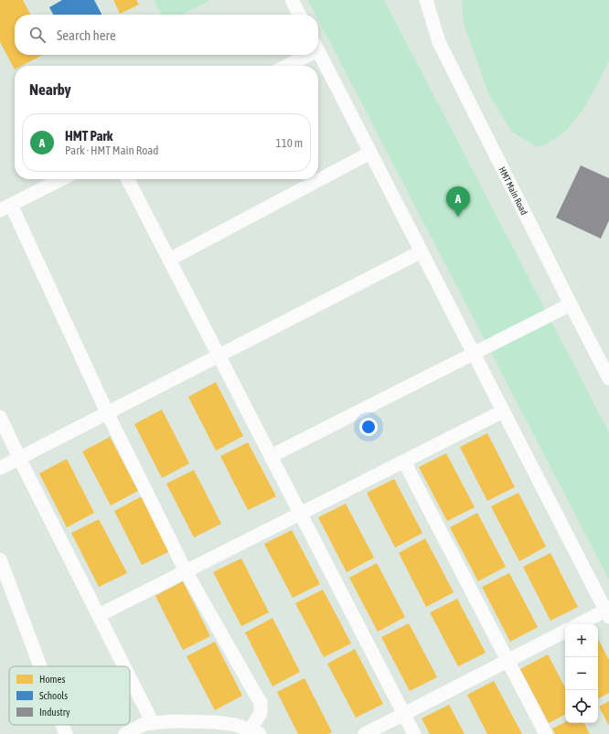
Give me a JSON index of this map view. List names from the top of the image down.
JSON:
{
  "streets": {
    "street": ["HMT Main Road"]
  },
  "legend": ["Homes", "Schools", "Industry"],
  "page": {
    "search": "Search here",
    "heading": "Nearby",
    "list": [
      {
        "mark": "A",
        "name": "HMT Park",
        "note": "Park · HMT Main Road",
        "value": "110 m"
      }
    ],
    "pins": "A",
    "map_buttons": ["+", "−"]
  }
}
